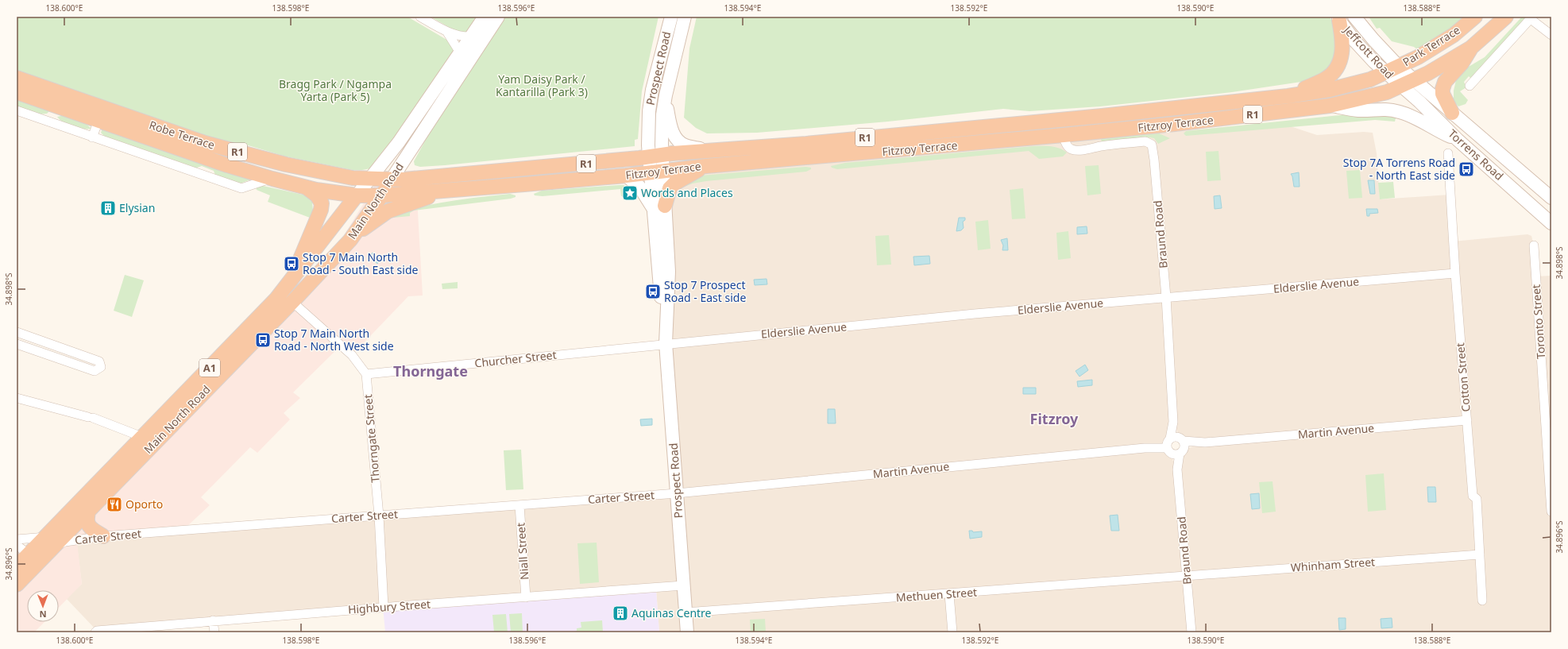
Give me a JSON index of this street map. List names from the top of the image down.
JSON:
{
  "streets": {
    "highway": [
      "Park Terrace",
      "R1",
      "Fitzroy Terrace",
      "Robe Terrace",
      "Main North Road",
      "A1"
    ],
    "main road": ["Jeffcott Road", "Prospect Road", "Torrens Road"],
    "street": [
      "Braund Road",
      "Elderslie Avenue",
      "Toronto Street",
      "Churcher Street",
      "Cotton Street",
      "Martin Avenue",
      "Thorngate Street",
      "Carter Street",
      "Niall Street",
      "Whinham Street",
      "Methuen Street",
      "Highbury Street"
    ]
  },
  "crossings": [
    ["Park Terrace", "Jeffcott Road"],
    ["Park Terrace", "Fitzroy Terrace"],
    ["Park Terrace", "Torrens Road"],
    ["Jeffcott Road", "Fitzroy Terrace"],
    ["Jeffcott Road", "Torrens Road"],
    ["Prospect Road", "Fitzroy Terrace"],
    ["Prospect Road", "Elderslie Avenue"],
    ["Prospect Road", "Churcher Street"],
    ["Prospect Road", "Martin Avenue"],
    ["Prospect Road", "Carter Street"],
    ["Prospect Road", "Methuen Street"],
    ["Prospect Road", "Highbury Street"],
    ["Fitzroy Terrace", "Robe Terrace"],
    ["Fitzroy Terrace", "Torrens Road"],
    ["Fitzroy Terrace", "Main North Road"],
    ["Fitzroy Terrace", "Braund Road"],
    ["Robe Terrace", "Main North Road"],
    ["Main North Road", "Carter Street"],
    ["Braund Road", "Elderslie Avenue"],
    ["Braund Road", "Martin Avenue"],
    ["Braund Road", "Whinham Street"],
    ["Braund Road", "Methuen Street"],
    ["Elderslie Avenue", "Churcher Street"],
    ["Elderslie Avenue", "Cotton Street"],
    ["Churcher Street", "Thorngate Street"],
    ["Cotton Street", "Martin Avenue"],
    ["Cotton Street", "Whinham Street"],
    ["Martin Avenue", "Carter Street"],
    ["Thorngate Street", "Carter Street"],
    ["Thorngate Street", "Highbury Street"],
    ["Carter Street", "Niall Street"],
    ["Niall Street", "Highbury Street"],
    ["Whinham Street", "Methuen Street"]
  ],
  "districts": ["Thorngate", "Fitzroy"],
  "parks": ["Yam Daisy Park / Kantarilla (Park 3)", "Bragg Park / Ngampa Yarta (Park 5)"],
  "places": {
    "bus stop": [
      "Stop 7A Torrens Road - North East side",
      "Stop 7 Main North Road - South East side",
      "Stop 7 Prospect Road - East side",
      "Stop 7 Main North Road - North West side"
    ],
    "place": ["Words and Places"],
    "building": ["Elysian", "Aquinas Centre"],
    "restaurant": ["Oporto"]
  },
  "north": "bottom",
  "coordinates": [
    "138.600°E",
    "138.598°E",
    "138.596°E",
    "138.594°E",
    "138.592°E",
    "138.590°E",
    "138.588°E",
    "34.898°S",
    "34.896°S"
  ]
}
